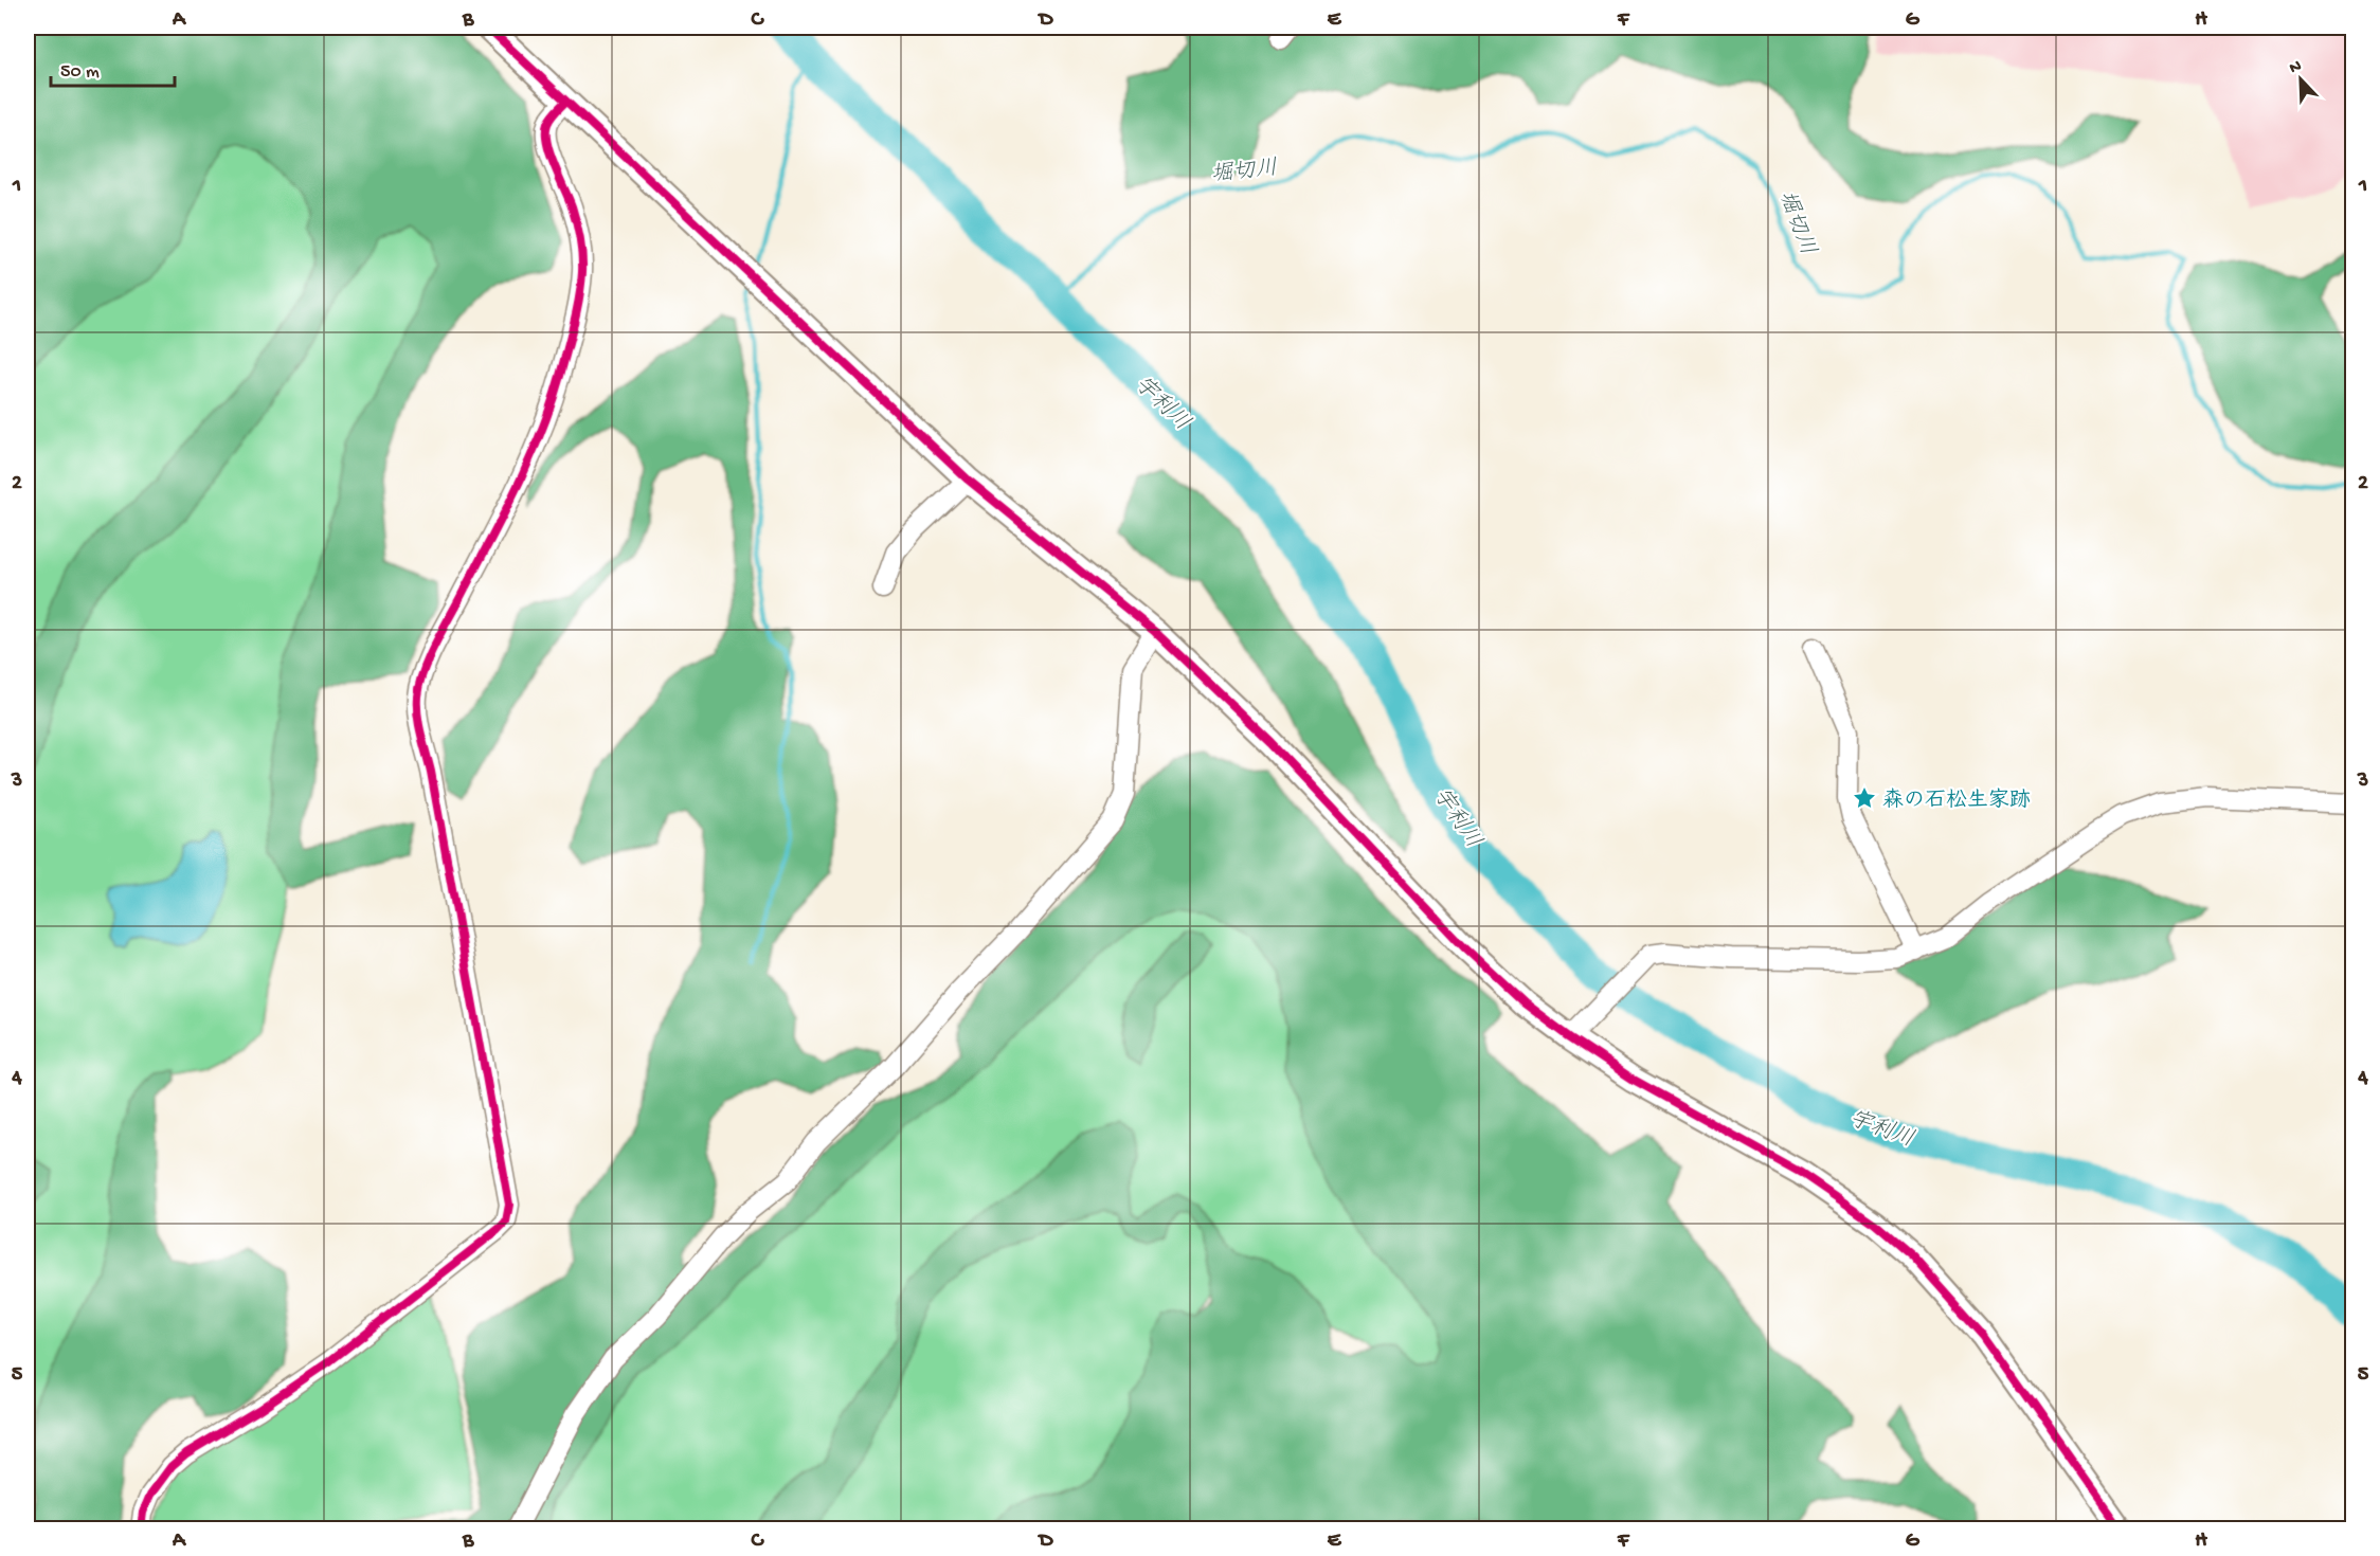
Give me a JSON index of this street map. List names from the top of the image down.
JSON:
{
  "water": ["堀切川", "宇利川"],
  "places": {
    "place": ["森の石松生家跡"]
  },
  "scale_bar": "50 m",
  "north": "top left",
  "grid": {
    "columns": [
      "A",
      "B",
      "C",
      "D",
      "E",
      "F",
      "G",
      "H"
    ],
    "rows": [
      "1",
      "2",
      "3",
      "4",
      "5"
    ]
  }
}
